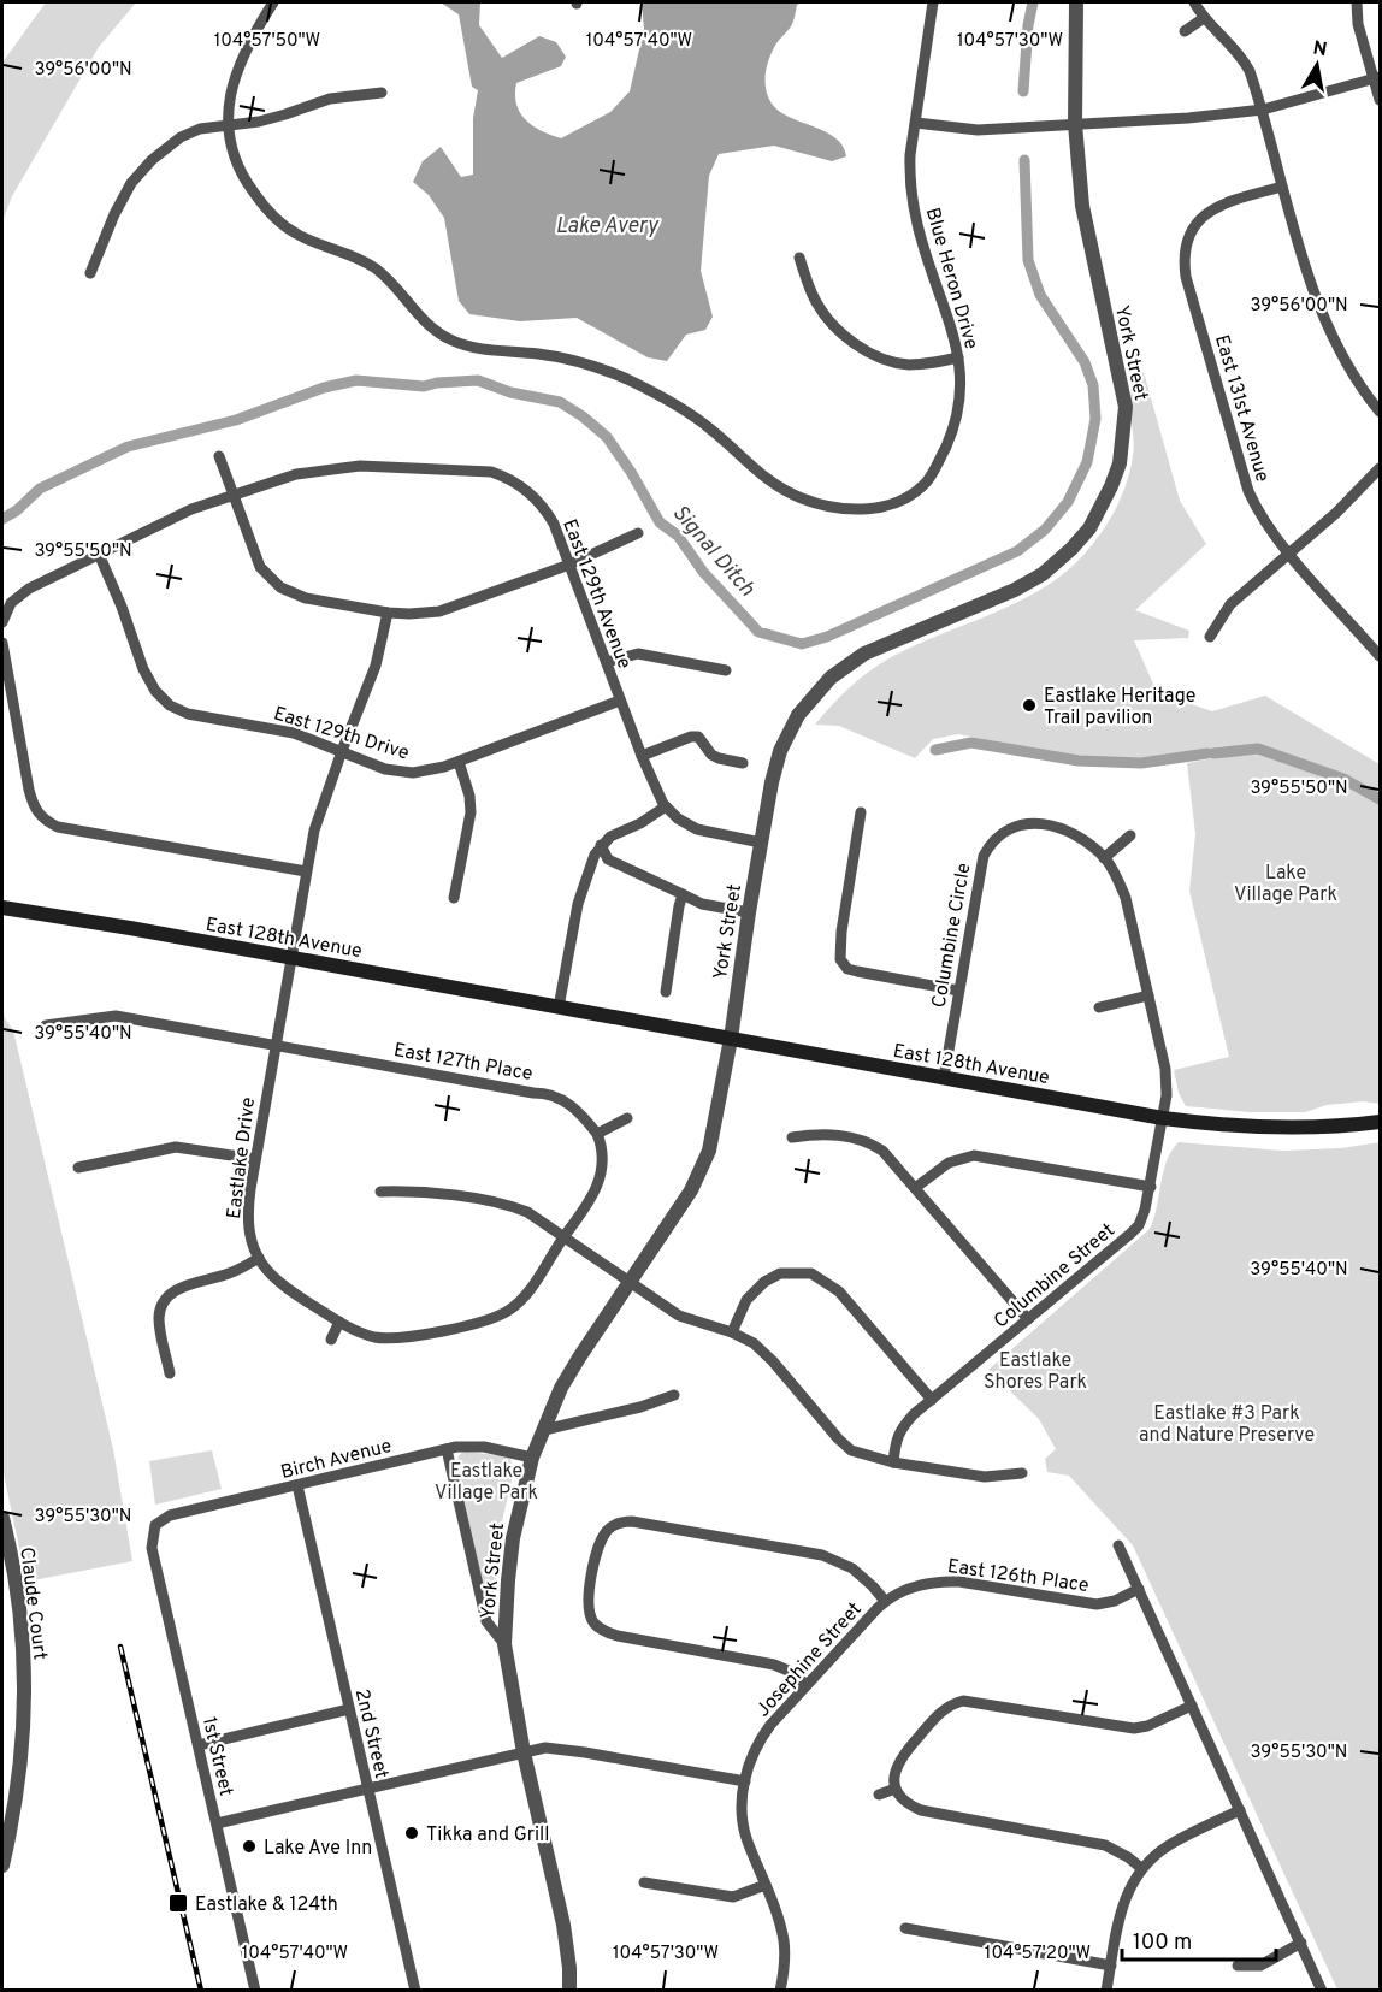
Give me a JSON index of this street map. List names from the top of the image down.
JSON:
{
  "streets": {
    "main road": ["East 128th Avenue"],
    "street": [
      "Blue Heron Drive",
      "York Street",
      "East 131st Avenue",
      "East 129th Avenue",
      "East 129th Drive",
      "Columbine Circle",
      "East 127th Place",
      "Eastlake Drive",
      "Columbine Street",
      "Birch Avenue",
      "East 126th Place",
      "Claude Court",
      "Josephine Street",
      "2nd Street",
      "1st Street"
    ]
  },
  "crossings": [
    ["York Street", "East 129th Avenue"],
    ["York Street", "East 128th Avenue"],
    ["York Street", "Birch Avenue"],
    ["East 129th Avenue", "East 129th Drive"],
    ["East 129th Drive", "Eastlake Drive"],
    ["Columbine Circle", "East 128th Avenue"],
    ["East 128th Avenue", "Eastlake Drive"],
    ["East 128th Avenue", "Columbine Street"],
    ["East 127th Place", "Eastlake Drive"],
    ["Birch Avenue", "2nd Street"],
    ["Birch Avenue", "1st Street"],
    ["East 126th Place", "Josephine Street"]
  ],
  "water": ["Lake Avery", "Signal Ditch"],
  "parks": [
    "Lake Village Park",
    "Eastlake Shores Park",
    "Eastlake #3 Park and Nature Preserve",
    "Eastlake Village Park"
  ],
  "places": {
    "other": ["Eastlake Heritage Trail pavilion", "Tikka and Grill", "Lake Ave Inn"],
    "transit": ["Eastlake & 124th"]
  },
  "scale_bar": "100 m",
  "north": "top",
  "coordinates": [
    "104°57'50\"W",
    "104°57'40\"W",
    "104°57'30\"W",
    "39°56'00\"N",
    "39°55'50\"N",
    "39°55'40\"N",
    "39°55'30\"N",
    "104°57'20\"W"
  ]
}
